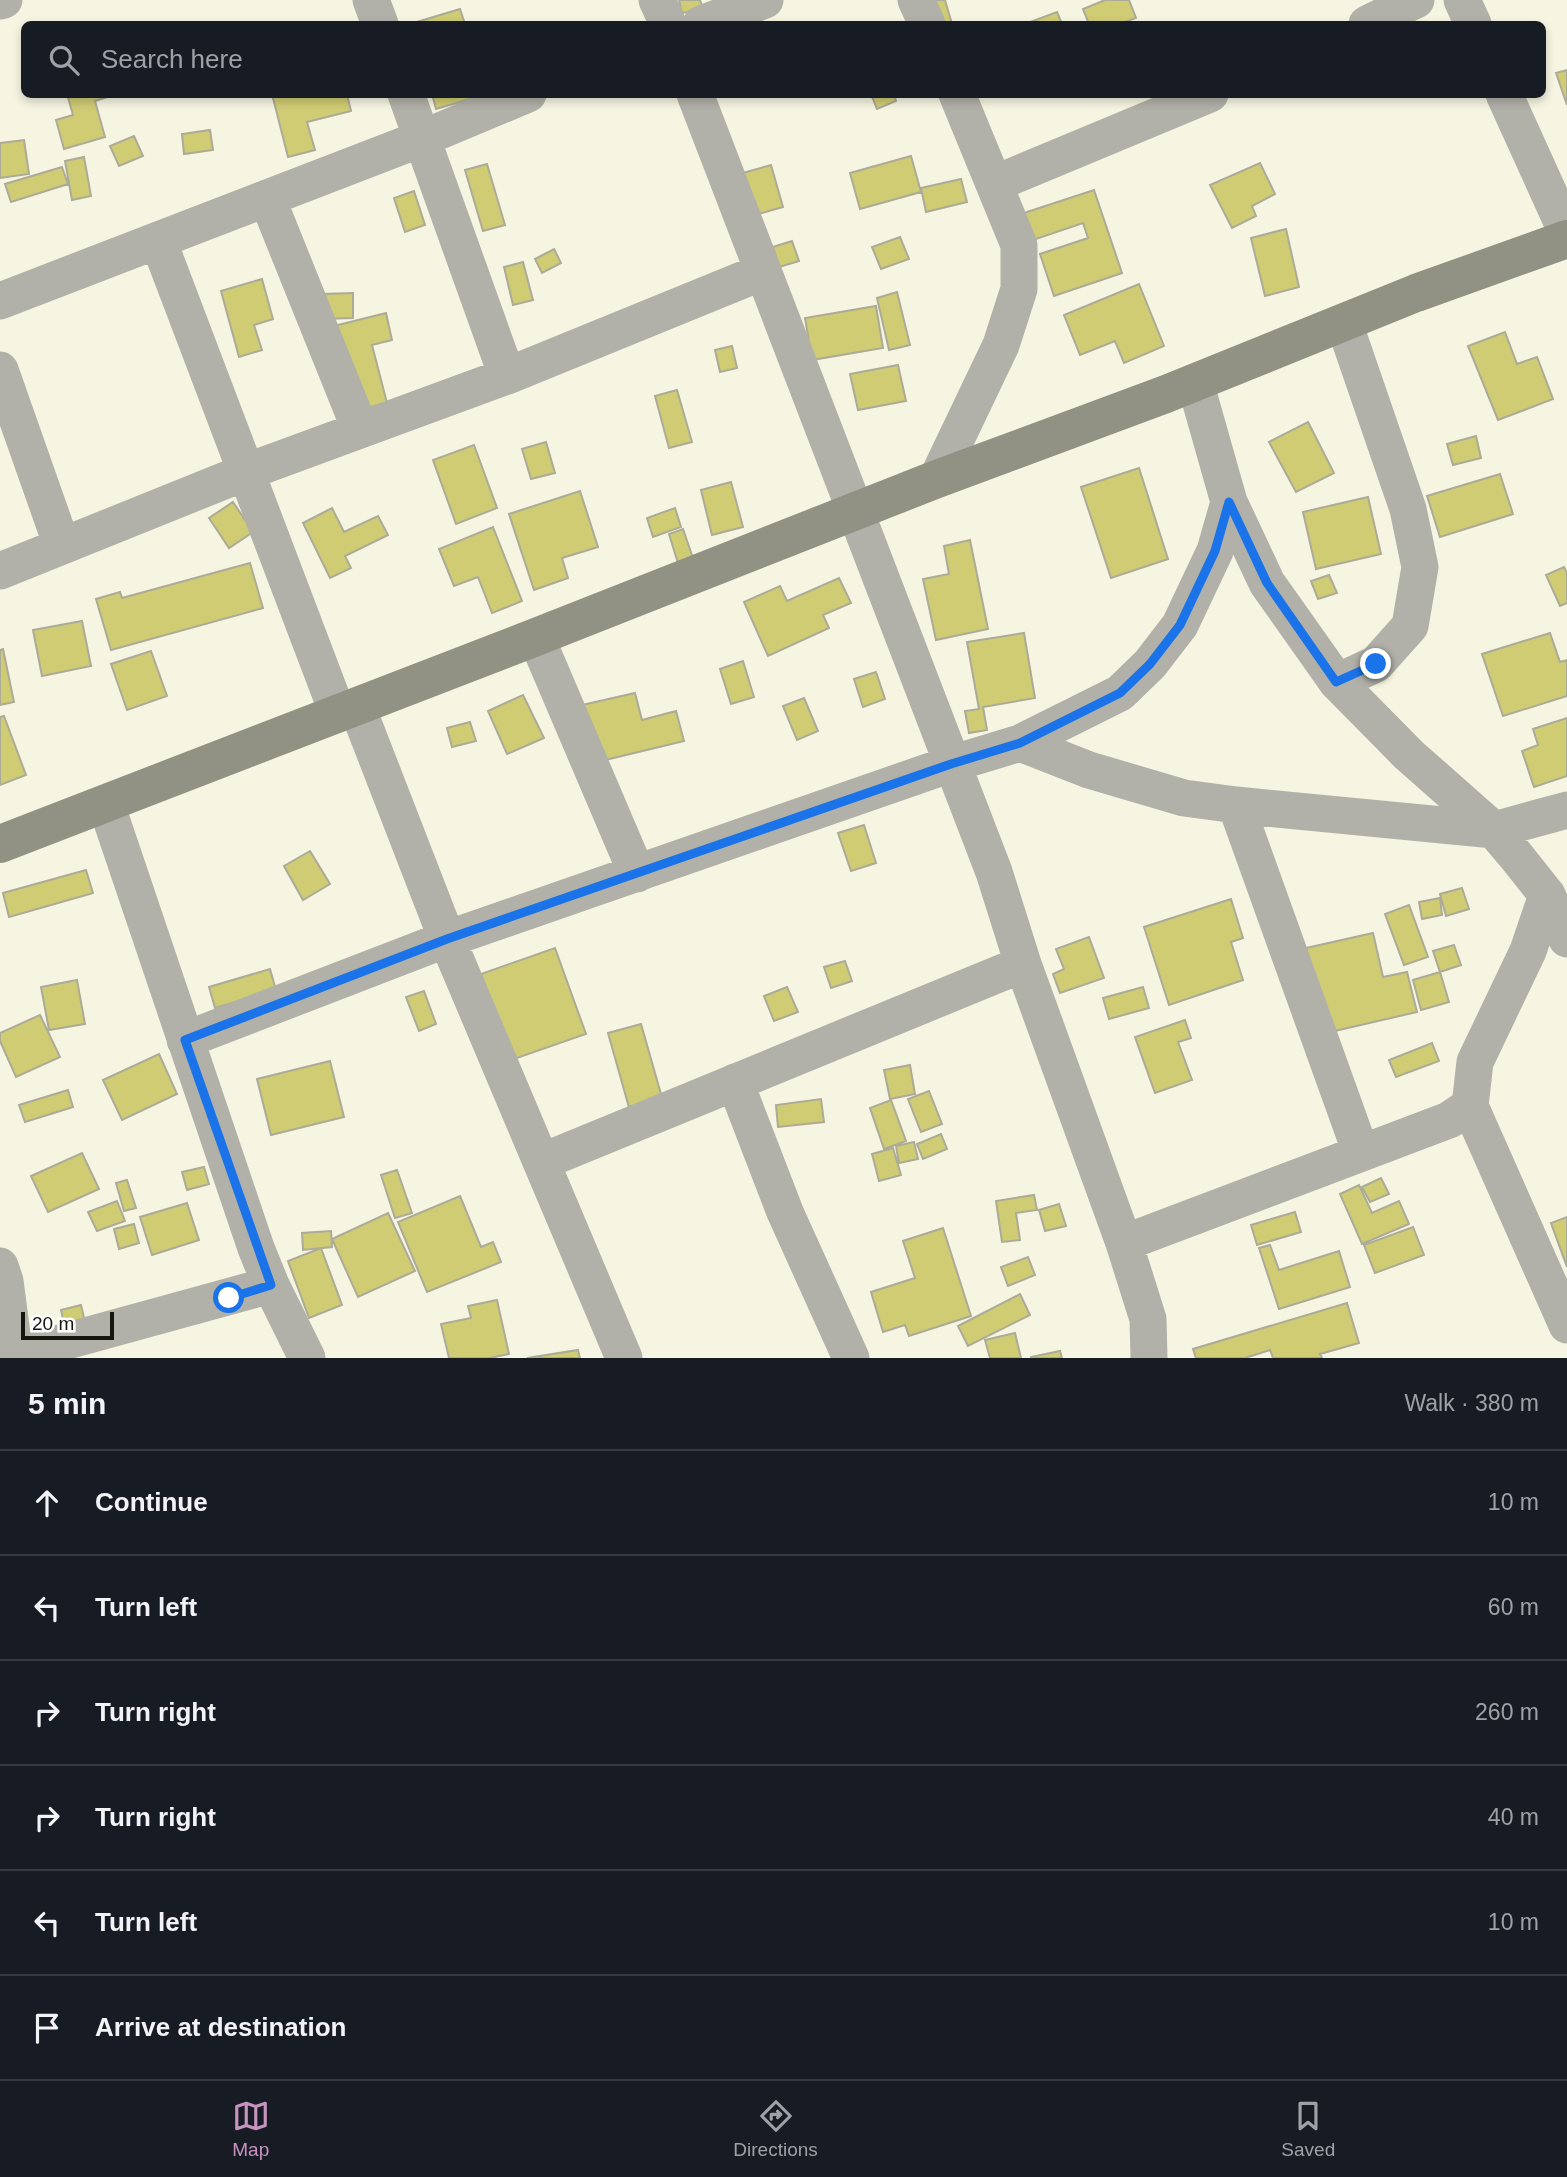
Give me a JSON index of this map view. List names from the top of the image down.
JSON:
{
  "scale_bar": "20 m",
  "page": {
    "search": "Search here",
    "scale": "20 m",
    "heading": ["5 min", "Walk · 380 m"],
    "list": [
      ["Continue", "10 m"],
      ["Turn left", "60 m"],
      ["Turn right", "260 m"],
      ["Turn right", "40 m"],
      ["Turn left", "10 m"],
      "Arrive at destination"
    ],
    "nav": ["Map", "Directions", "Saved"]
  }
}
